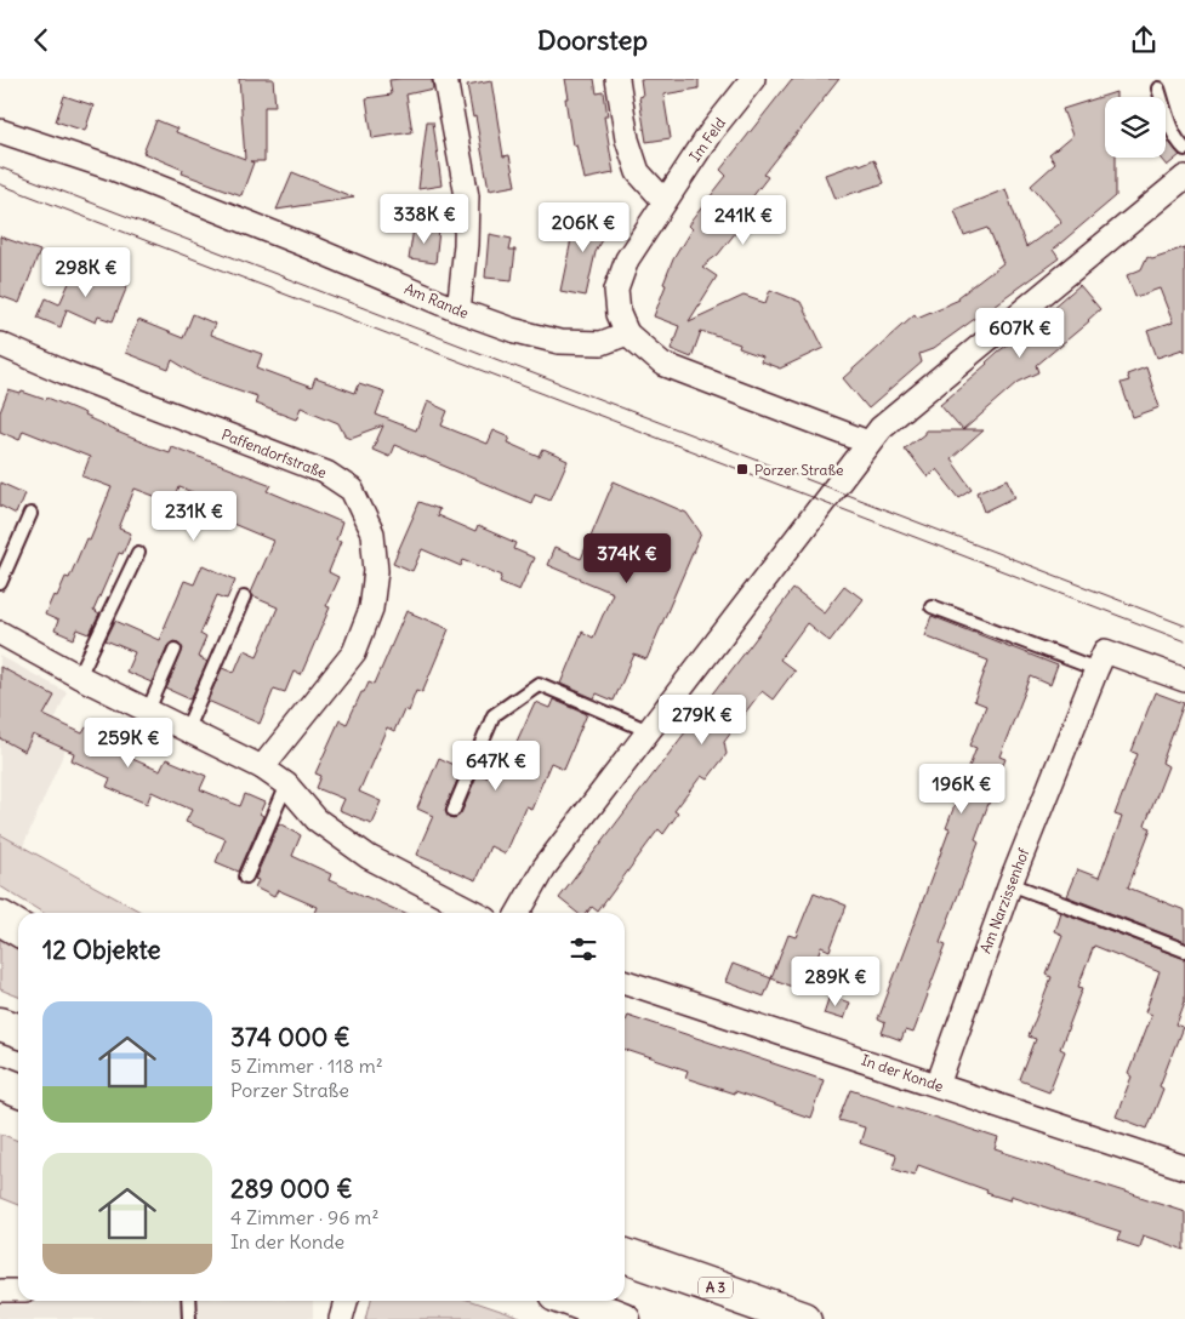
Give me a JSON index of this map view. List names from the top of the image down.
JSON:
{
  "streets": {
    "highway": ["A 3"],
    "street": [
      "Im Feld",
      "Am Rande",
      "Paffendorfstraße",
      "Am Narzissenhof",
      "In der Konde"
    ]
  },
  "crossings": [
    ["Im Feld", "Am Rande"],
    ["Am Narzissenhof", "In der Konde"]
  ],
  "places": {
    "transit": ["Porzer Straße"]
  },
  "page": {
    "header": "Doorstep",
    "price": [
      "338K €",
      "241K €",
      "206K €",
      "298K €",
      "607K €",
      "231K €",
      "374K €",
      "279K €",
      "259K €",
      "647K €",
      "196K €",
      "289K €"
    ],
    "heading": "12 Objekte",
    "list": [
      {
        "name": "374 000 €",
        "note": "5 Zimmer · 118 m² · Porzer Straße"
      },
      {
        "name": "289 000 €",
        "note": "4 Zimmer · 96 m² · In der Konde"
      }
    ]
  }
}
